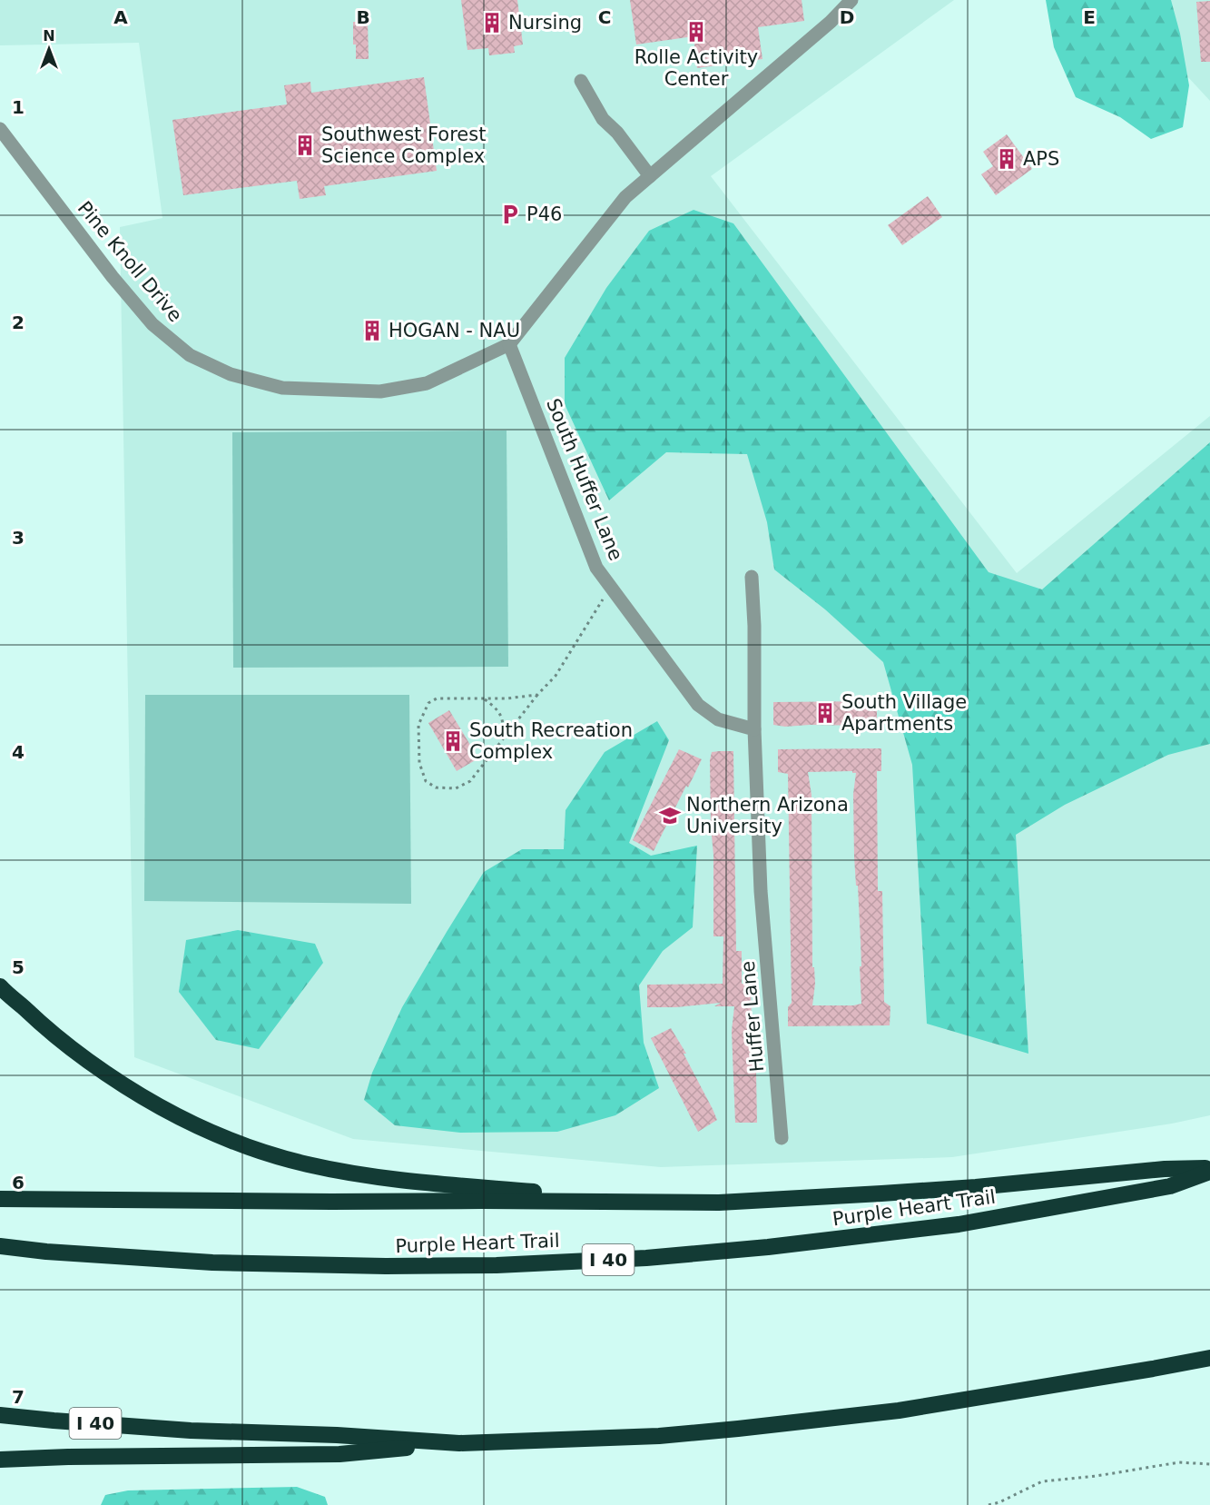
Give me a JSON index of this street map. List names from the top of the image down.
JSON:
{
  "streets": {
    "highway": ["Purple Heart Trail", "I 40"],
    "street": ["Pine Knoll Drive", "South Huffer Lane", "Huffer Lane"]
  },
  "crossings": [
    ["Pine Knoll Drive", "South Huffer Lane"],
    ["South Huffer Lane", "Huffer Lane"]
  ],
  "places": {
    "building": [
      "Nursing",
      "Rolle Activity Center",
      "Southwest Forest Science Complex",
      "APS",
      "HOGAN - NAU",
      "South Village Apartments",
      "South Recreation Complex"
    ],
    "parking": ["P46"],
    "school or university": ["Northern Arizona University"]
  },
  "north": "top",
  "grid": {
    "columns": [
      "A",
      "B",
      "C",
      "D",
      "E"
    ],
    "rows": [
      "1",
      "2",
      "3",
      "4",
      "5",
      "6",
      "7"
    ]
  }
}
